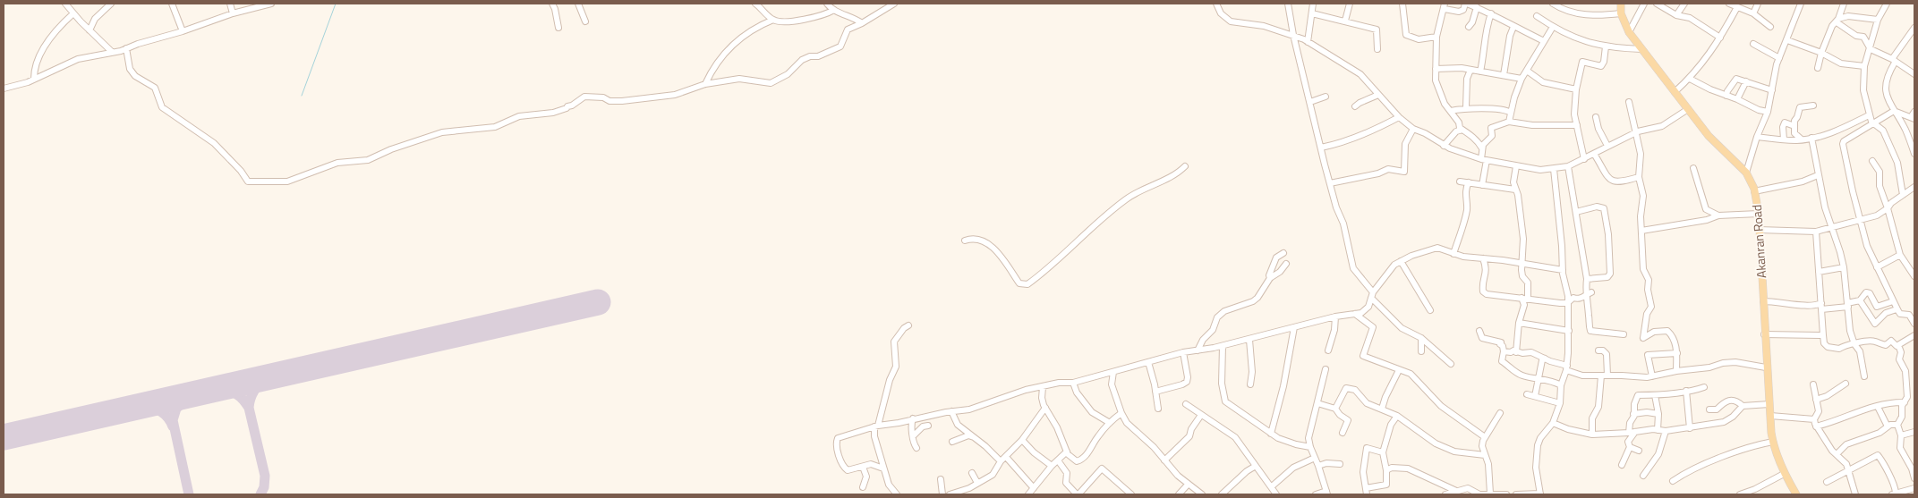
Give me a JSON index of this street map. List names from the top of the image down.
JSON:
{
  "streets": {
    "main road": ["Akanran Road"]
  }
}
